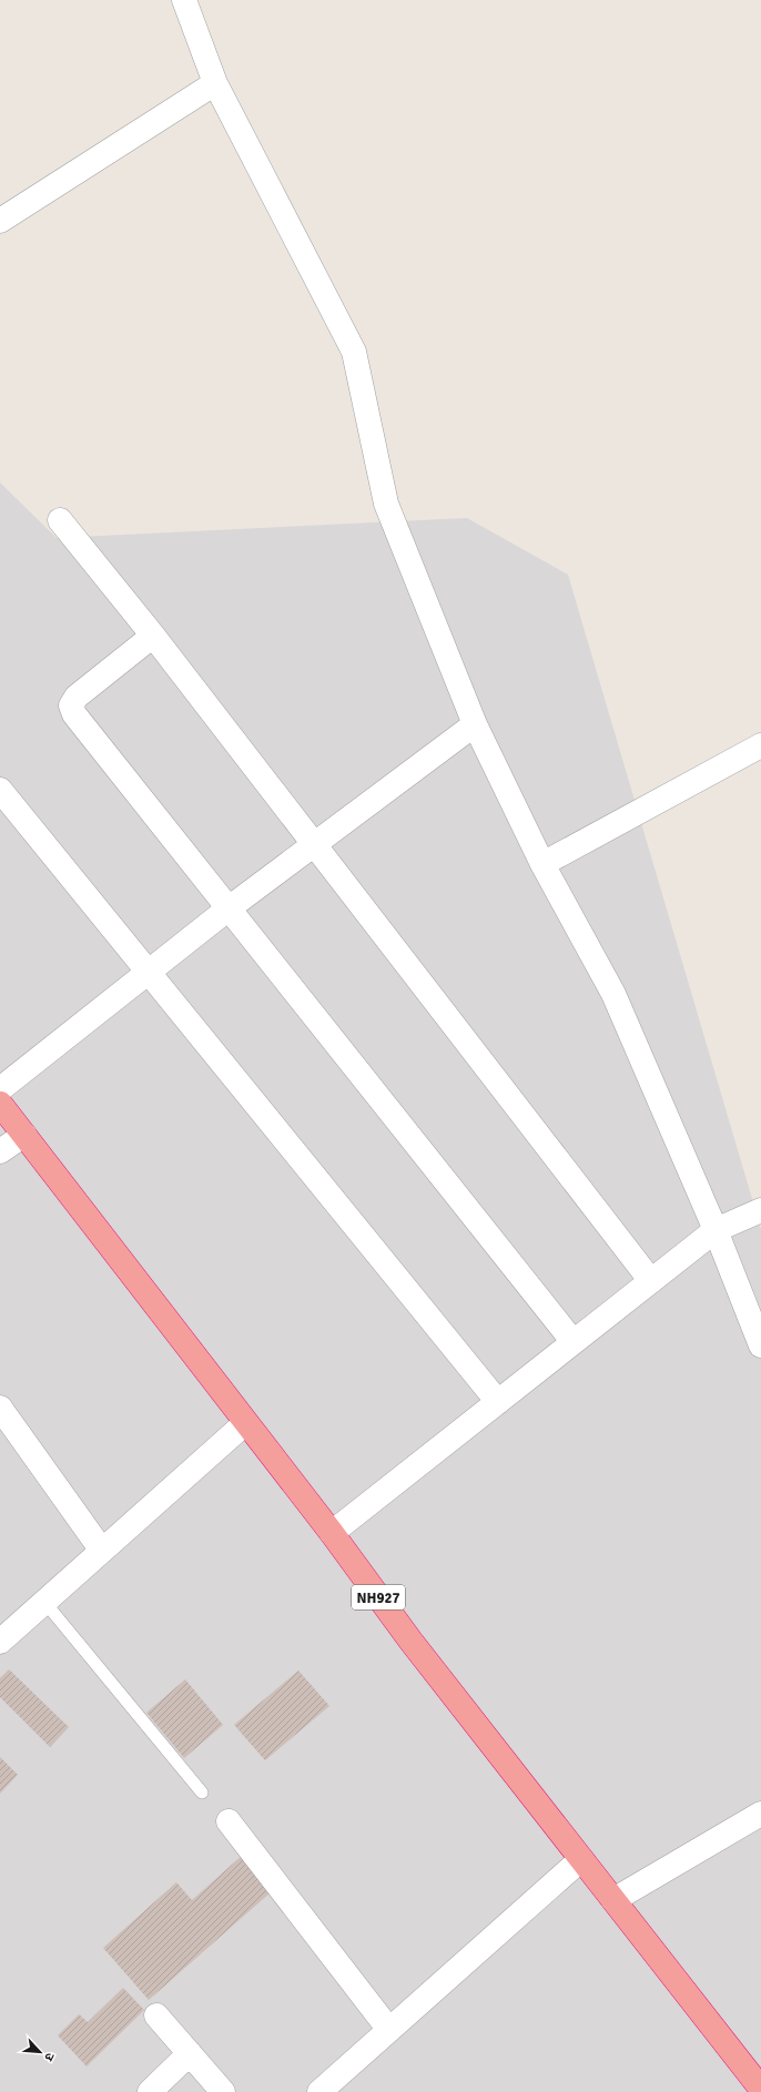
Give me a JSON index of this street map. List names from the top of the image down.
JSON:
{
  "streets": {
    "highway": ["NH927"]
  },
  "north": "bottom right"
}
